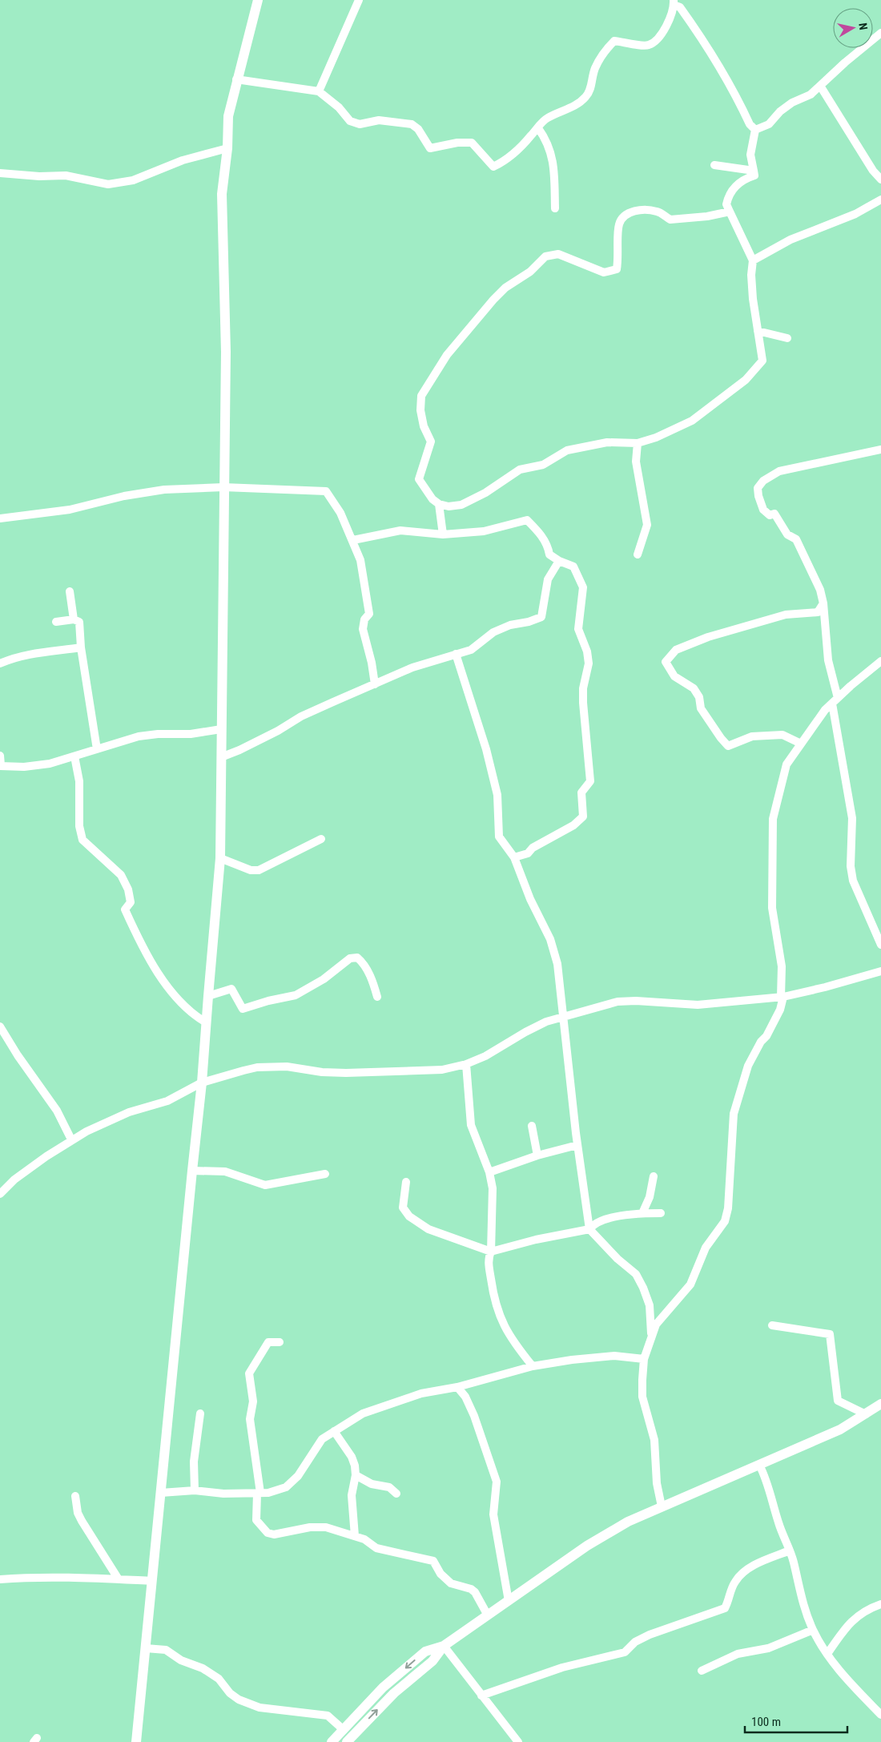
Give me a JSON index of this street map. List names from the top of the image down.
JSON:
{
  "scale_bar": "100 m",
  "north": "right"
}
